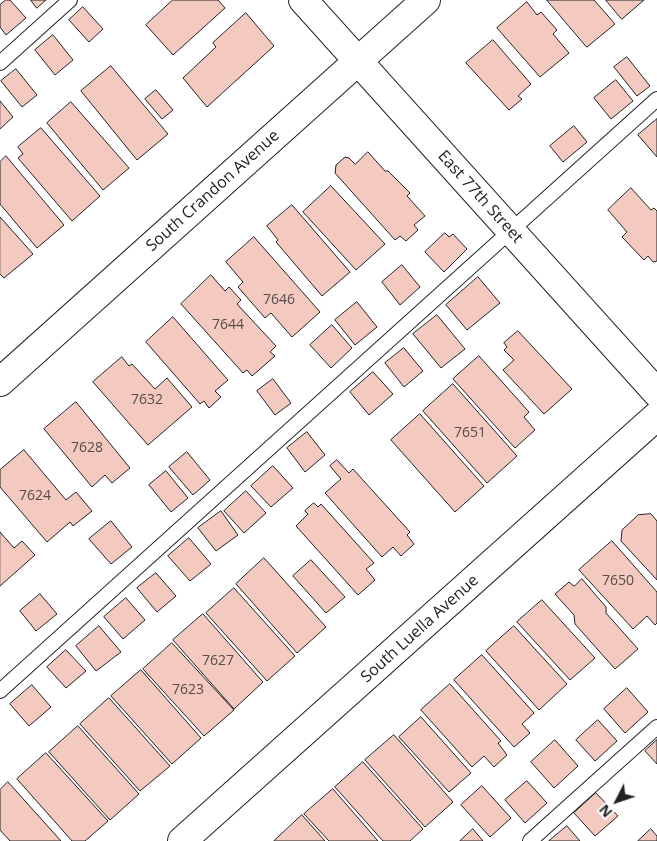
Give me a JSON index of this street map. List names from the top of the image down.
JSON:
{
  "streets": {
    "street": ["South Crandon Avenue", "East 77th Street", "South Luella Avenue"]
  },
  "crossings": [
    ["South Crandon Avenue", "East 77th Street"]
  ],
  "house_numbers": [
    "7646",
    "7644",
    "7632",
    "7651",
    "7628",
    "7624",
    "7650",
    "7627",
    "7623"
  ],
  "north": "bottom left"
}
